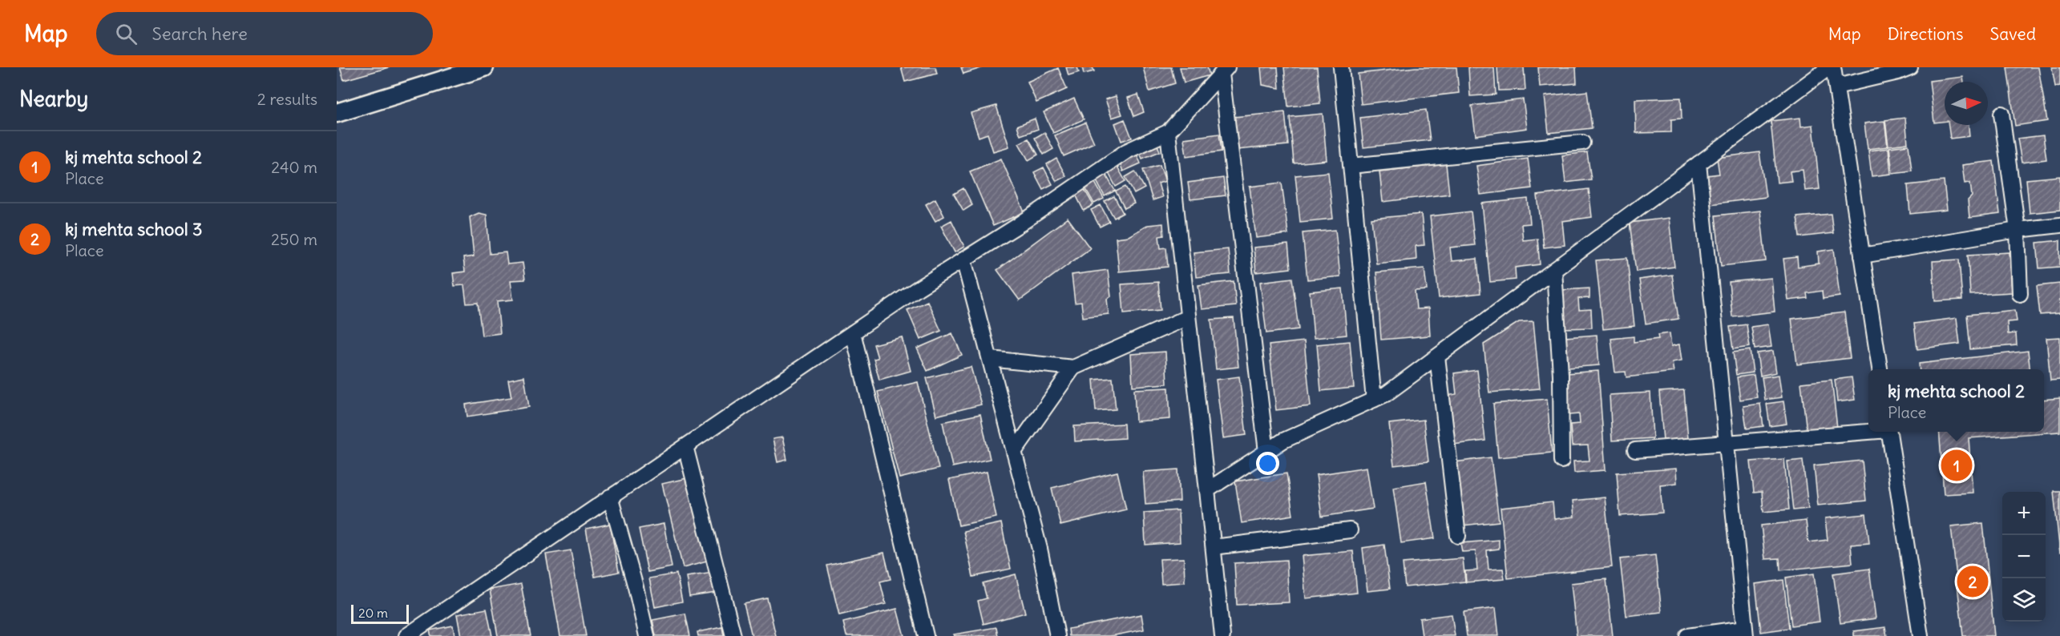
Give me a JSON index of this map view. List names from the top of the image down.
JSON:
{
  "scale_bar": "20 m",
  "north": "right",
  "page": {
    "header": "Map",
    "search": "Search here",
    "nav": ["Map", "Directions", "Saved"],
    "heading": ["Nearby", "2 results"],
    "list": [
      {
        "mark": "1",
        "name": "kj mehta school 2",
        "note": "Place",
        "value": "240 m"
      },
      {
        "mark": "2",
        "name": "kj mehta school 3",
        "note": "Place",
        "value": "250 m"
      }
    ],
    "popup": ["kj mehta school 2", "Place"],
    "pins": ["1", "2"],
    "map_buttons": ["+", "−"],
    "scale": "20 m"
  }
}
